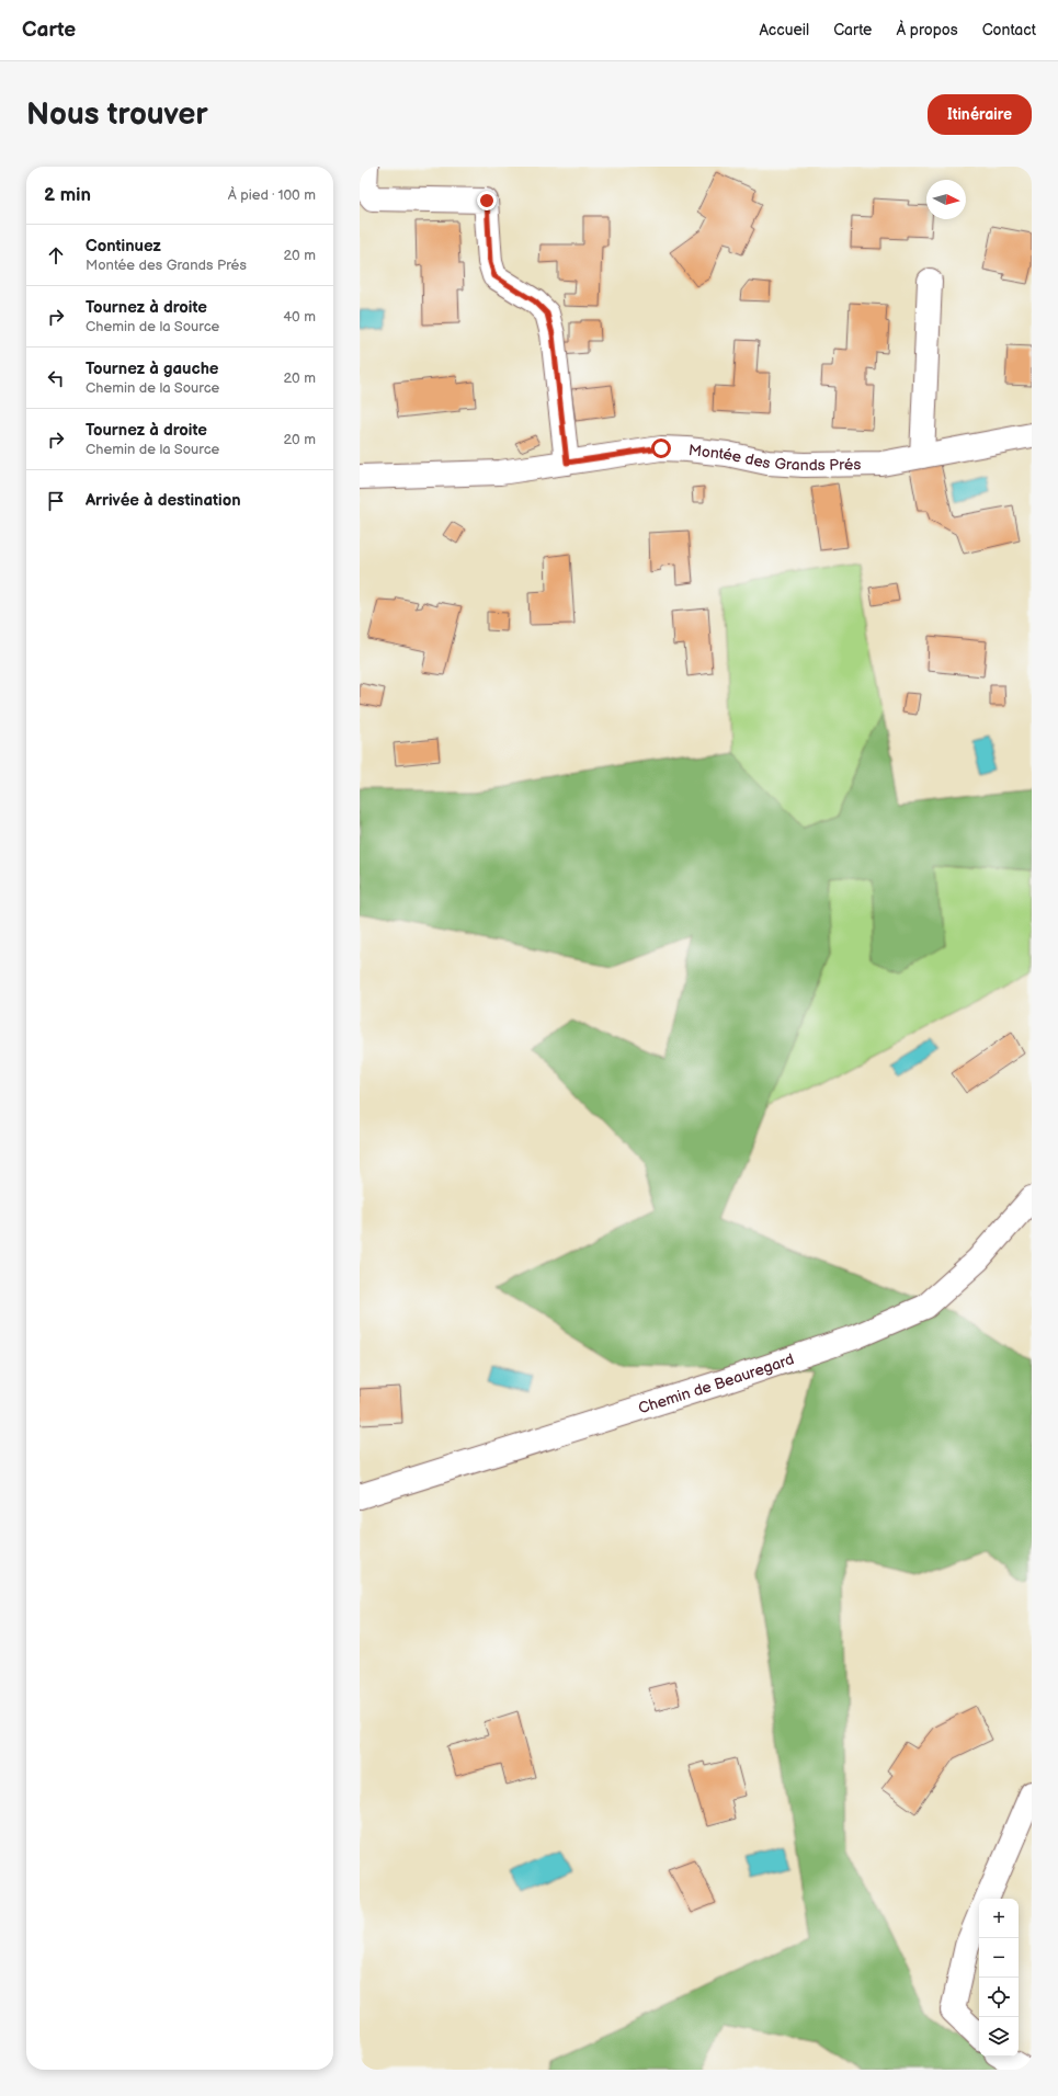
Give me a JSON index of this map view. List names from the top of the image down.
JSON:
{
  "streets": {
    "street": ["Montée des Grands Prés", "Chemin de Beauregard"]
  },
  "north": "right",
  "page": {
    "header": "Carte",
    "nav": [
      "Accueil",
      "Carte",
      "À propos",
      "Contact"
    ],
    "buttons": "Itinéraire",
    "title": "Nous trouver",
    "heading": ["2 min", "À pied · 100 m"],
    "list": [
      ["Continuez", "Montée des Grands Prés", "20 m"],
      ["Tournez à droite", "Chemin de la Source", "40 m"],
      ["Tournez à gauche", "Chemin de la Source", "20 m"],
      ["Tournez à droite", "Chemin de la Source", "20 m"],
      "Arrivée à destination"
    ],
    "map_buttons": ["+", "−"]
  }
}
